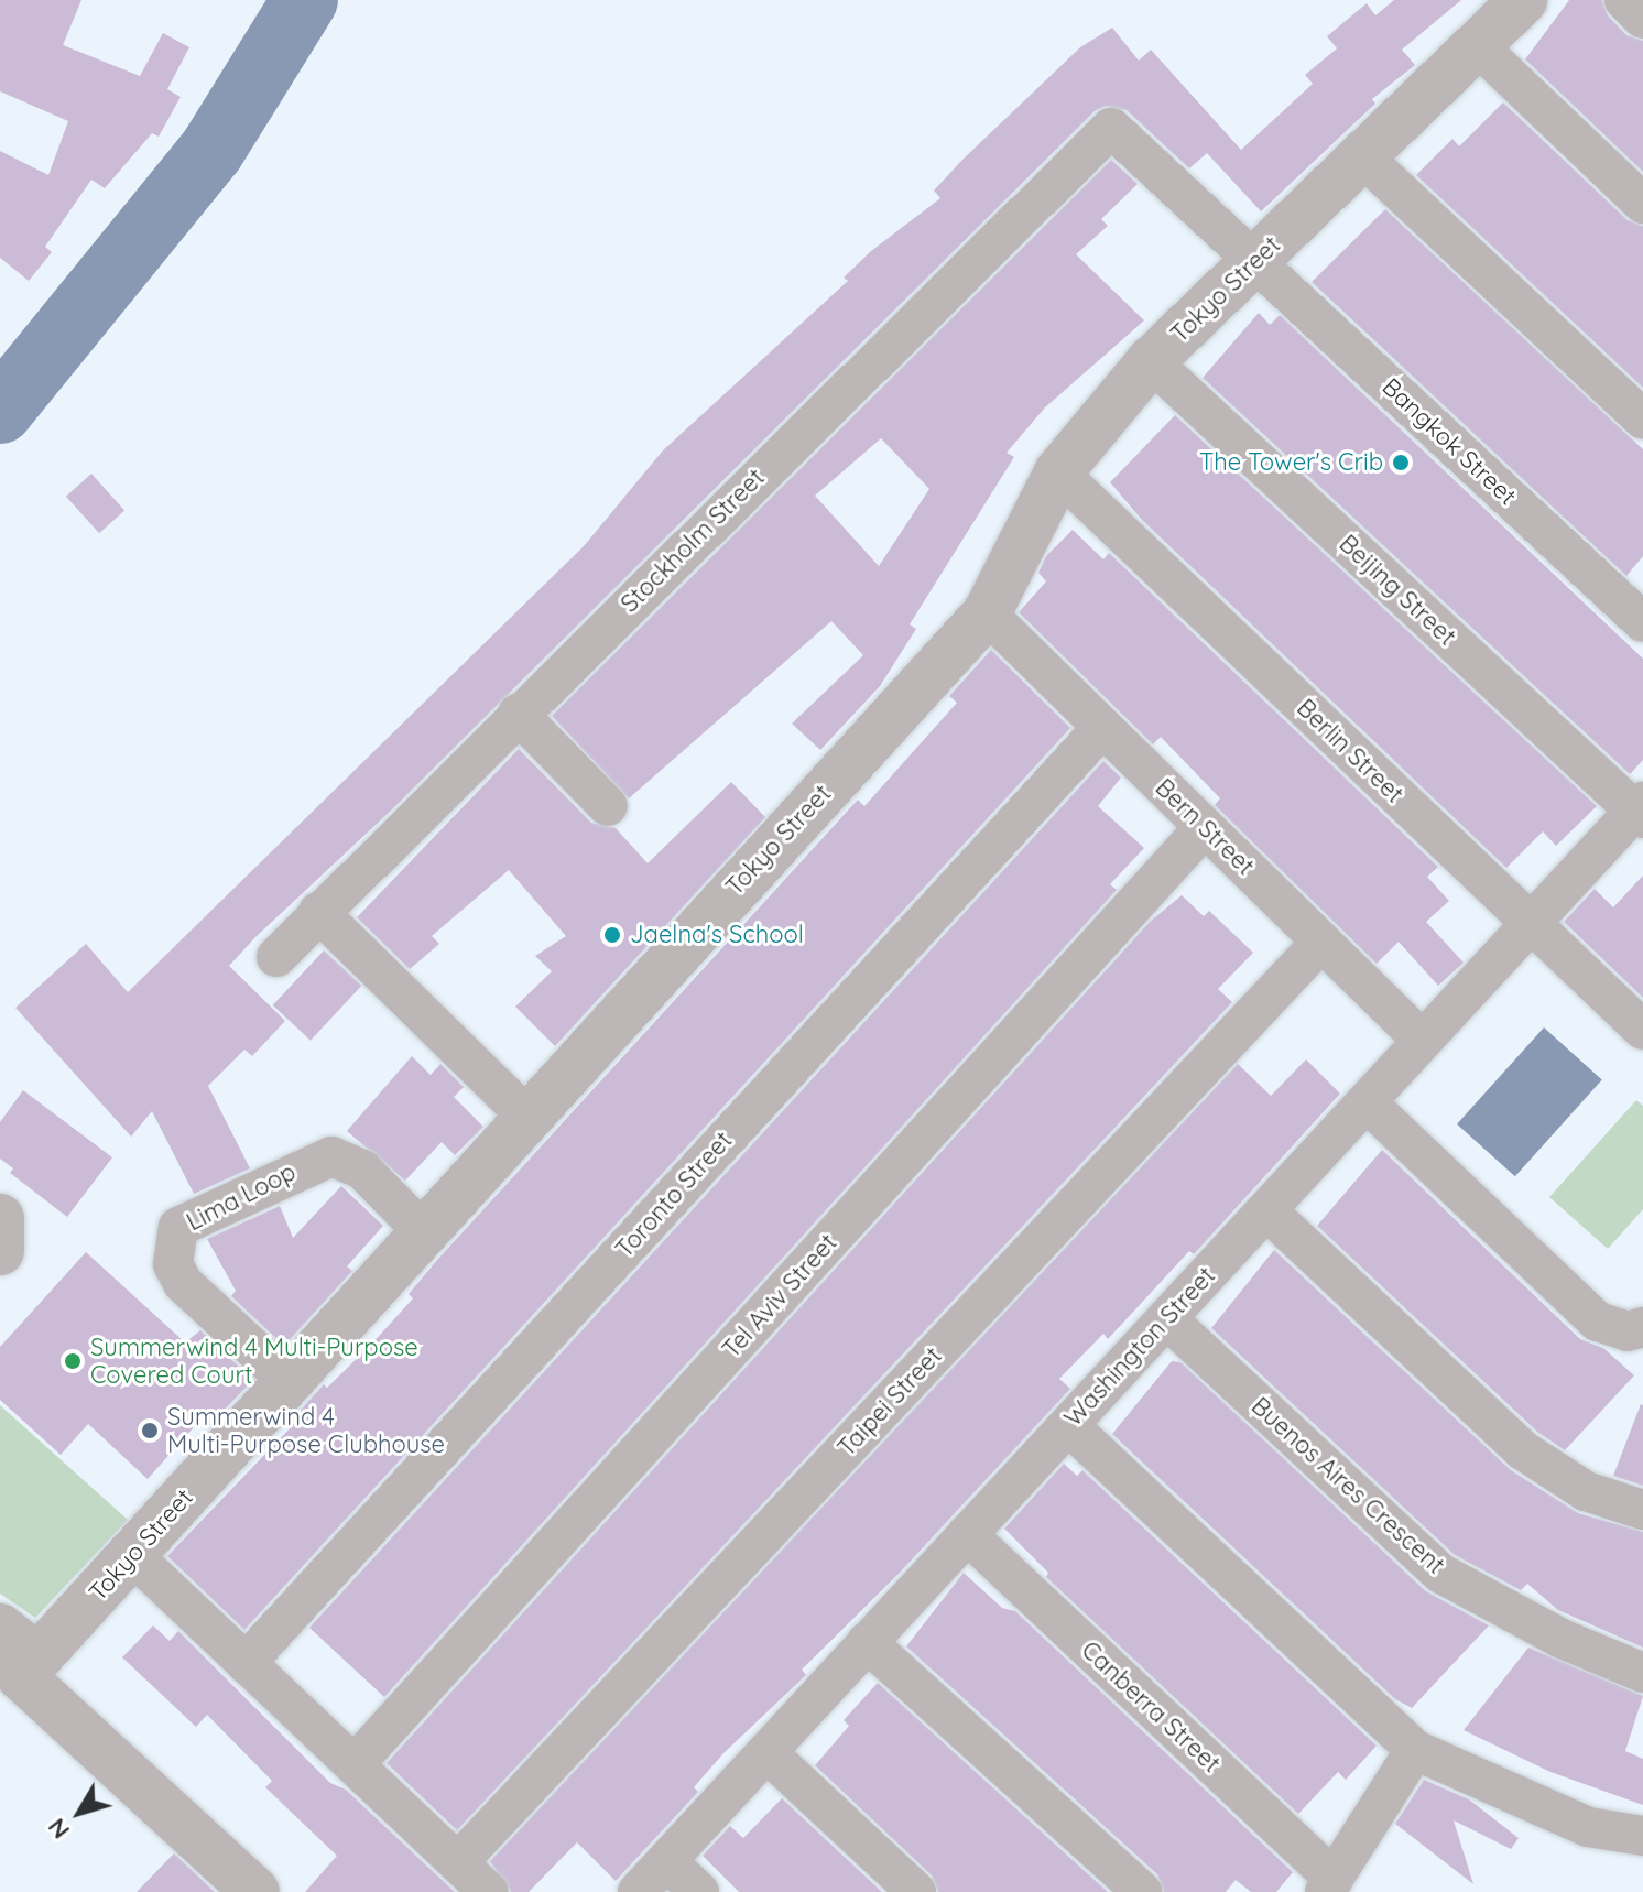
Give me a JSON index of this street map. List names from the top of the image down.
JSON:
{
  "streets": {
    "street": [
      "Tokyo Street",
      "Bangkok Street",
      "Stockholm Street",
      "Beijing Street",
      "Berlin Street",
      "Bern Street",
      "Toronto Street",
      "Lima Loop",
      "Tel Aviv Street",
      "Washington Street",
      "Taipei Street",
      "Buenos Aires Crescent",
      "Canberra Street"
    ]
  },
  "crossings": [
    ["Tokyo Street", "Bangkok Street"],
    ["Tokyo Street", "Beijing Street"],
    ["Tokyo Street", "Berlin Street"],
    ["Tokyo Street", "Bern Street"],
    ["Tokyo Street", "Lima Loop"],
    ["Bangkok Street", "Stockholm Street"],
    ["Beijing Street", "Washington Street"],
    ["Berlin Street", "Washington Street"],
    ["Bern Street", "Toronto Street"],
    ["Bern Street", "Tel Aviv Street"],
    ["Bern Street", "Washington Street"],
    ["Bern Street", "Taipei Street"],
    ["Washington Street", "Buenos Aires Crescent"],
    ["Washington Street", "Canberra Street"]
  ],
  "places": [
    "The Tower's Crib",
    "Jaelna's School",
    "Summerwind 4 Multi-Purpose Covered Court",
    "Summerwind 4 Multi-Purpose Clubhouse"
  ],
  "north": "bottom left"
}
